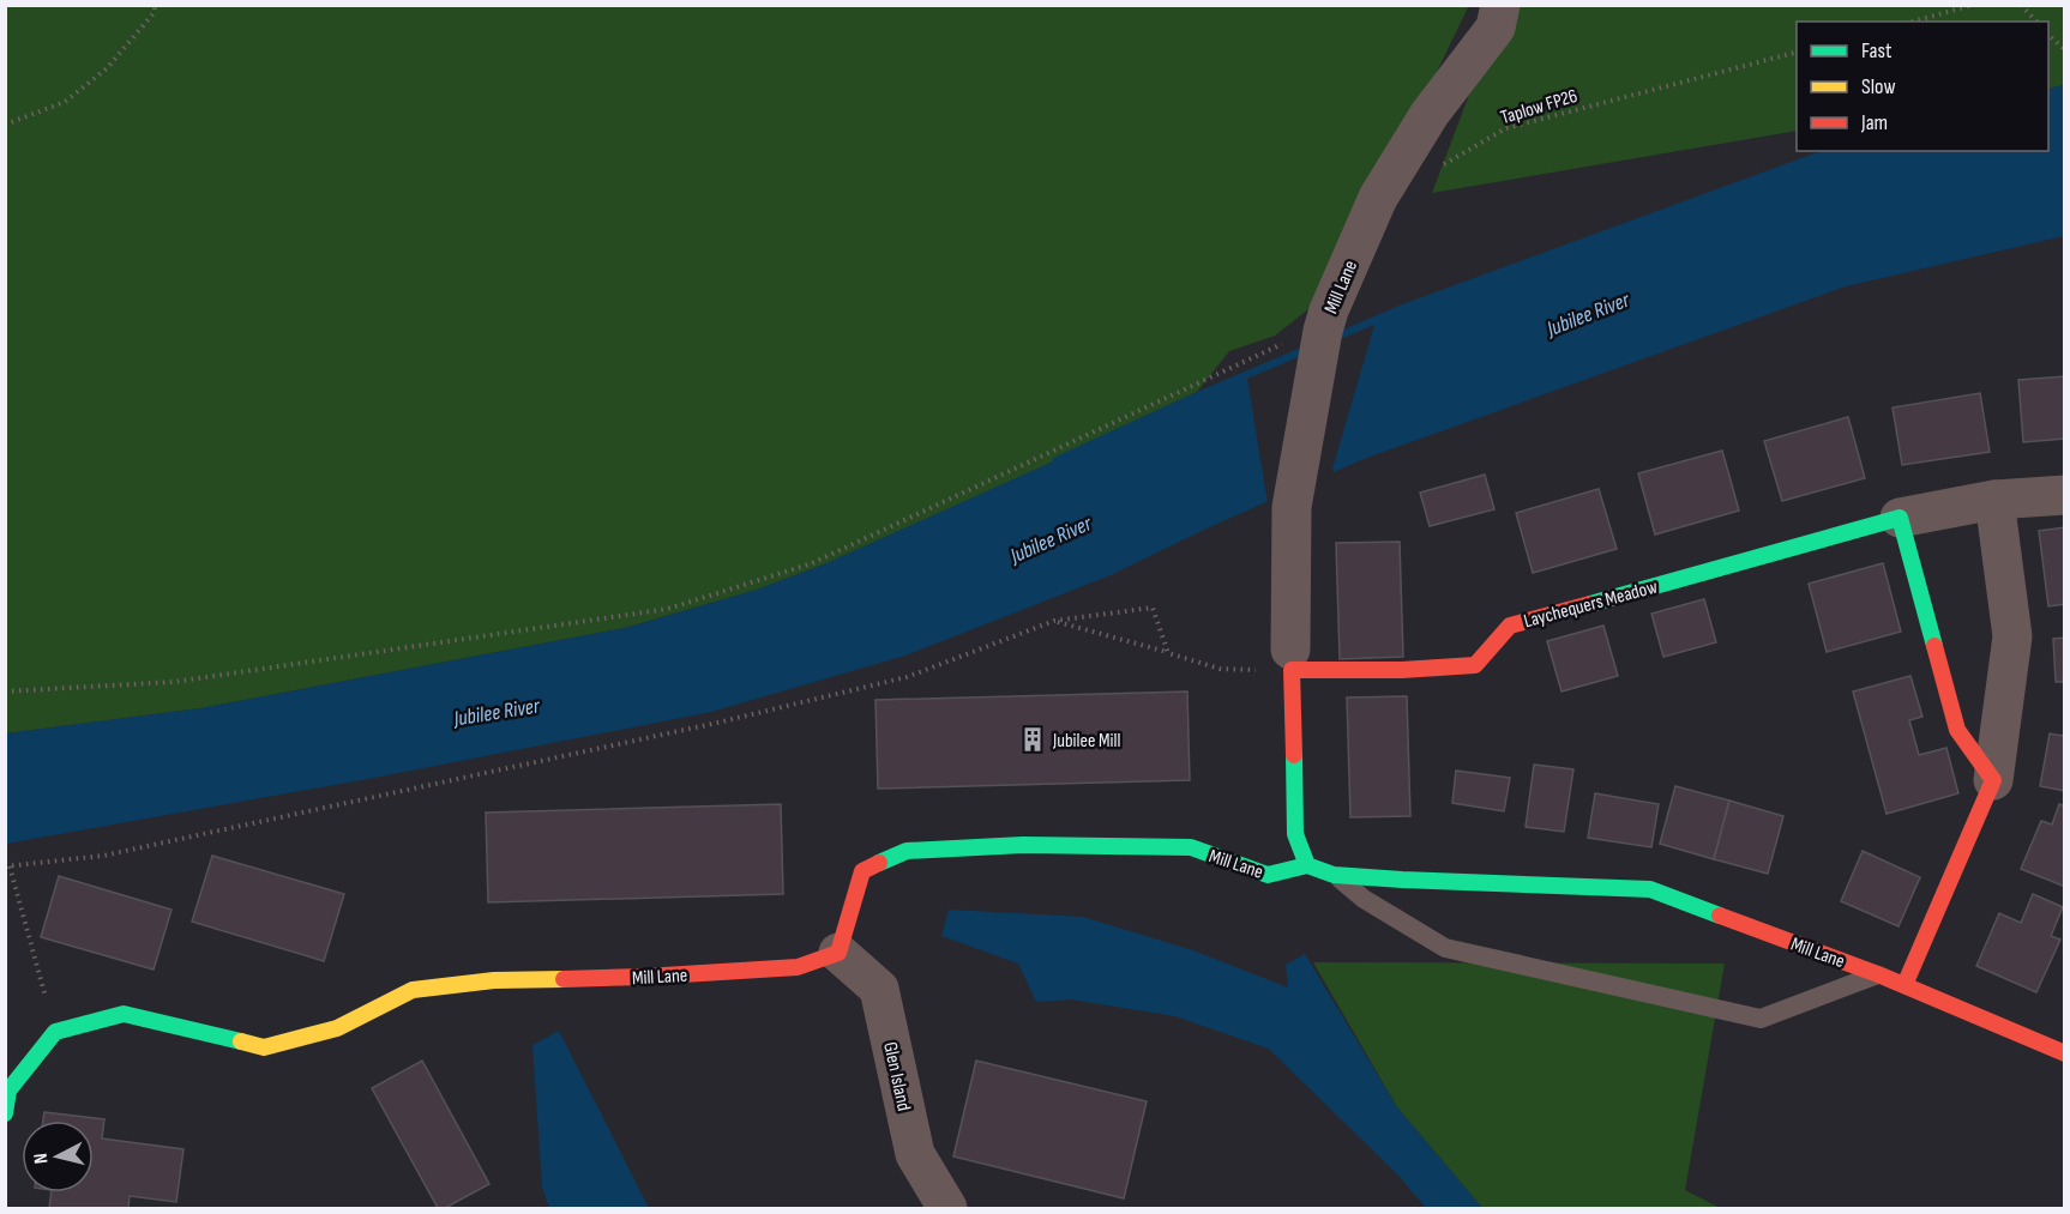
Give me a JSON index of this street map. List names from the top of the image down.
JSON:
{
  "streets": {
    "street": ["Mill Lane", "Laychequers Meadow", "Glen Island"],
    "path": ["Taplow FP26"]
  },
  "crossings": [
    ["Mill Lane", "Laychequers Meadow"],
    ["Mill Lane", "Glen Island"]
  ],
  "water": ["Jubilee River"],
  "places": {
    "building": ["Jubilee Mill"]
  },
  "legend": ["Fast", "Slow", "Jam"],
  "north": "left"
}
